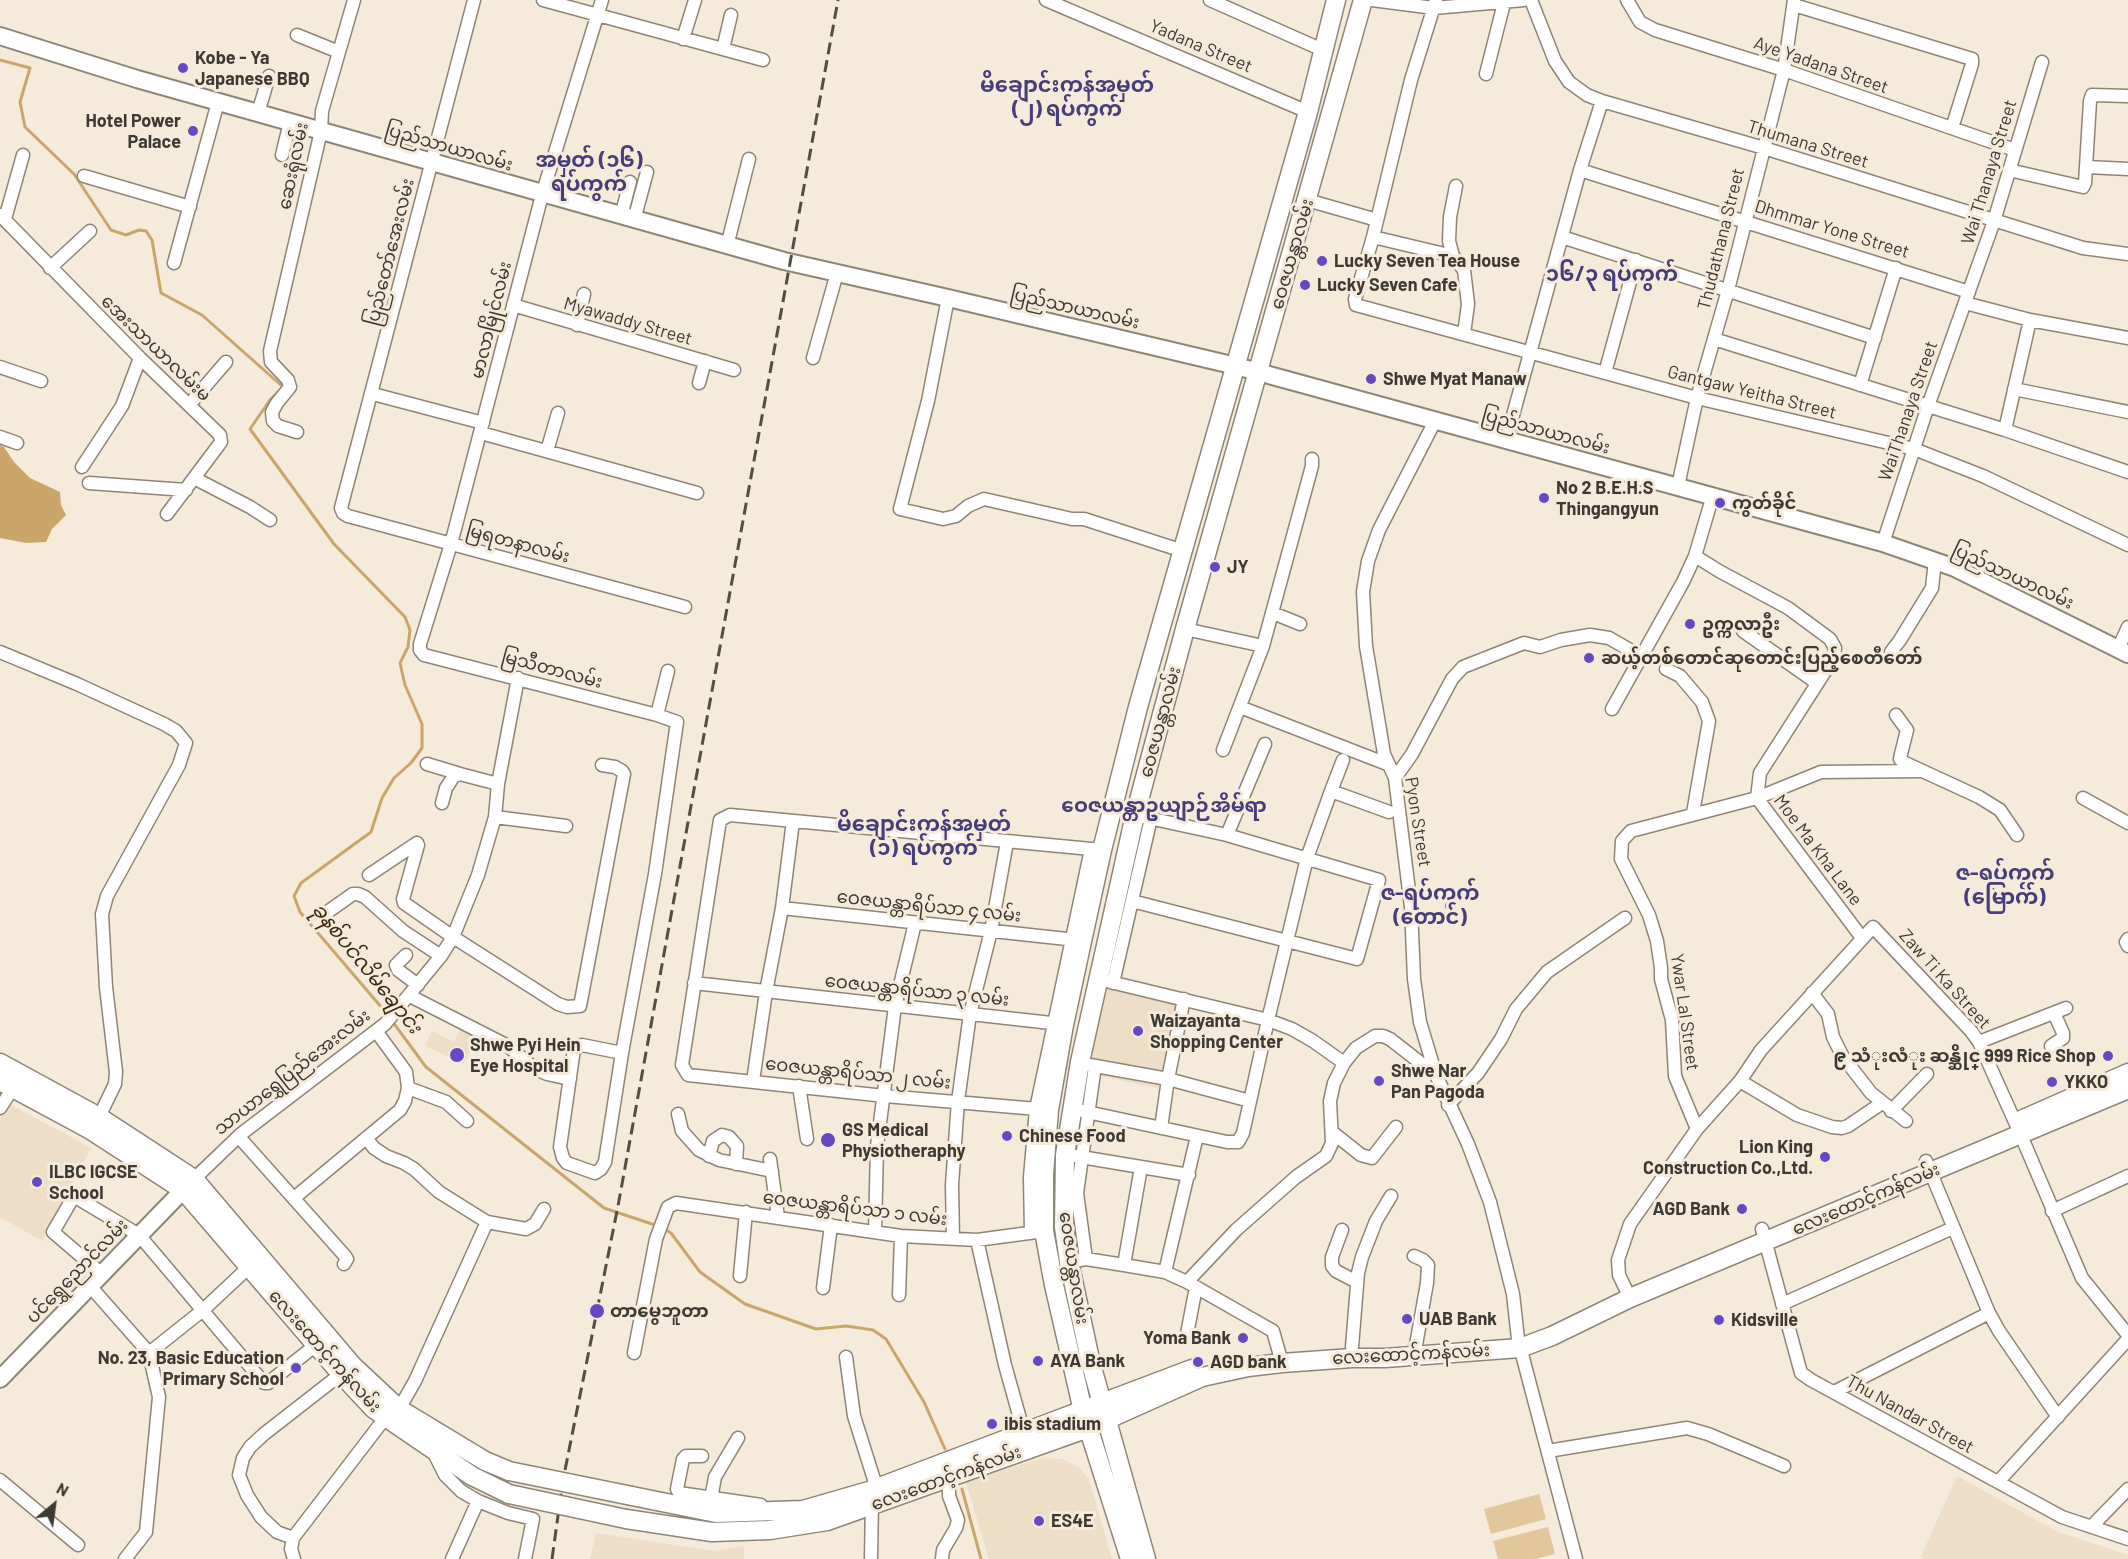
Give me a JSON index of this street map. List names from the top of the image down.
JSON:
{
  "streets": {
    "main road": ["ဝေဇယန္တာလမ်း", "လေးထောင့်ကန်လမ်း"],
    "street": [
      "Yadana Street",
      "Aye Yadana Street",
      "Thumana Street",
      "ပြည်သာယာလမ်း",
      "ဆေးရုံလမ်း",
      "Wai Thanaya Street",
      "Dhmmar Yone Street",
      "Thudathana Street",
      "ပြည်တော်အေးလမ်း",
      "မာလာမြိုင်လမ်း",
      "Myawaddy Street",
      "အေးသာယာလမ်းမ",
      "Gantgaw Yeitha Street",
      "WaiThanaya Street",
      "မြရတနာလမ်း",
      "မြသီတာလမ်း",
      "Pyon Street",
      "Moe Ma Kha Lane",
      "ဝေဇယန္တာရိပ်သာ ၄ လမ်း",
      "Zaw Ti Ka Street",
      "ဝေဇယန္တာရိပ်သာ ၃ လမ်း",
      "Ywar Lal Street",
      "သာယာရွှေပြည်အေးလမ်း",
      "ဝေဇယန္တာရိပ်သာ ၂ လမ်း",
      "ဝေဇယန္တာရိပ်သာ ၁ လမ်း",
      "ပင်ရွှေညောင်လမ်း",
      "Thu Nandar Street"
    ]
  },
  "crossings": [
    ["Yadana Street", "ဝေဇယန္တာလမ်း"],
    ["Aye Yadana Street", "Wai Thanaya Street"],
    ["Aye Yadana Street", "Thudathana Street"],
    ["Thumana Street", "Wai Thanaya Street"],
    ["Thumana Street", "Thudathana Street"],
    ["ပြည်သာယာလမ်း", "ဆေးရုံလမ်း"],
    ["ပြည်သာယာလမ်း", "Thudathana Street"],
    ["ပြည်သာယာလမ်း", "ပြည်တော်အေးလမ်း"],
    ["ပြည်သာယာလမ်း", "ဝေဇယန္တာလမ်း"],
    ["ပြည်သာယာလမ်း", "မာလာမြိုင်လမ်း"],
    ["ပြည်သာယာလမ်း", "WaiThanaya Street"],
    ["ပြည်သာယာလမ်း", "Pyon Street"],
    ["Wai Thanaya Street", "Dhmmar Yone Street"],
    ["Wai Thanaya Street", "WaiThanaya Street"],
    ["Dhmmar Yone Street", "Thudathana Street"],
    ["Dhmmar Yone Street", "WaiThanaya Street"],
    ["Thudathana Street", "Gantgaw Yeitha Street"],
    ["ပြည်တော်အေးလမ်း", "မြရတနာလမ်း"],
    ["ဝေဇယန္တာလမ်း", "ဝေဇယန္တာရိပ်သာ ၄ လမ်း"],
    ["ဝေဇယန္တာလမ်း", "ဝေဇယန္တာရိပ်သာ ၃ လမ်း"],
    ["ဝေဇယန္တာလမ်း", "ဝေဇယန္တာရိပ်သာ ၂ လမ်း"],
    ["ဝေဇယန္တာလမ်း", "လေးထောင့်ကန်လမ်း"],
    ["ဝေဇယန္တာလမ်း", "ဝေဇယန္တာရိပ်သာ ၁ လမ်း"],
    ["မာလာမြိုင်လမ်း", "Myawaddy Street"],
    ["မာလာမြိုင်လမ်း", "မြရတနာလမ်း"],
    ["မာလာမြိုင်လမ်း", "မြသီတာလမ်း"],
    ["Gantgaw Yeitha Street", "WaiThanaya Street"],
    ["မြသီတာလမ်း", "သာယာရွှေပြည်အေးလမ်း"],
    ["Pyon Street", "လေးထောင့်ကန်လမ်း"],
    ["Moe Ma Kha Lane", "Zaw Ti Ka Street"],
    ["Zaw Ti Ka Street", "လေးထောင့်ကန်လမ်း"],
    ["ဝေဇယန္တာရိပ်သာ ၃ လမ်း", "ဝေဇယန္တာရိပ်သာ ၂ လမ်း"],
    ["သာယာရွှေပြည်အေးလမ်း", "လေးထောင့်ကန်လမ်း"],
    ["သာယာရွှေပြည်အေးလမ်း", "ပင်ရွှေညောင်လမ်း"],
    ["လေးထောင့်ကန်လမ်း", "ပင်ရွှေညောင်လမ်း"],
    ["လေးထောင့်ကန်လမ်း", "Thu Nandar Street"]
  ],
  "districts": [
    "မိချောင်းကန်အမှတ် (၂) ရပ်ကွက်",
    "အမှတ် (၁၆) ရပ်ကွက်",
    "၁၆/၃ ရပ်ကွက်",
    "ဝေဇယန္တာဥယျာဉ်အိမ်ရာ",
    "မိချောင်းကန်အမှတ် (၁) ရပ်ကွက်",
    "ဇ-ရပ်ကွက် (မြောက်)",
    "ဇ-ရပ်ကွက် (တောင်)"
  ],
  "water": ["ခုနစ်ပင်လိမ်ချောင်း"],
  "places": [
    "Kobe - Ya Japanese BBQ",
    "Hotel Power Palace",
    "Lucky Seven Tea House",
    "Lucky Seven Cafe",
    "Shwe Myat Manaw",
    "No 2 B.E.H.S Thingangyun",
    "ကွတ်ခိုင်",
    "JY",
    "ဥက္ကလာဦး",
    "ဆယ့်တစ်တောင်ဆုတောင်းပြည့်စေတီတော်",
    "Waizayanta Shopping Center",
    "Shwe Pyi Hein Eye Hospital",
    "၉ သံုးလံုး ဆန္ဆိုင္ 999 Rice Shop",
    "Shwe Nar Pan Pagoda",
    "YKKO",
    "Chinese Food",
    "GS Medical Physiotheraphy",
    "Lion King Construction Co.,Ltd.",
    "ILBC IGCSE School",
    "AGD Bank",
    "တာမွေဘူတာ",
    "UAB Bank",
    "Kidsville",
    "Yoma Bank",
    "AYA Bank",
    "AGD bank",
    "No. 23, Basic Education Primary School",
    "ibis stadium",
    "ES4E"
  ],
  "north": "top right"
}
